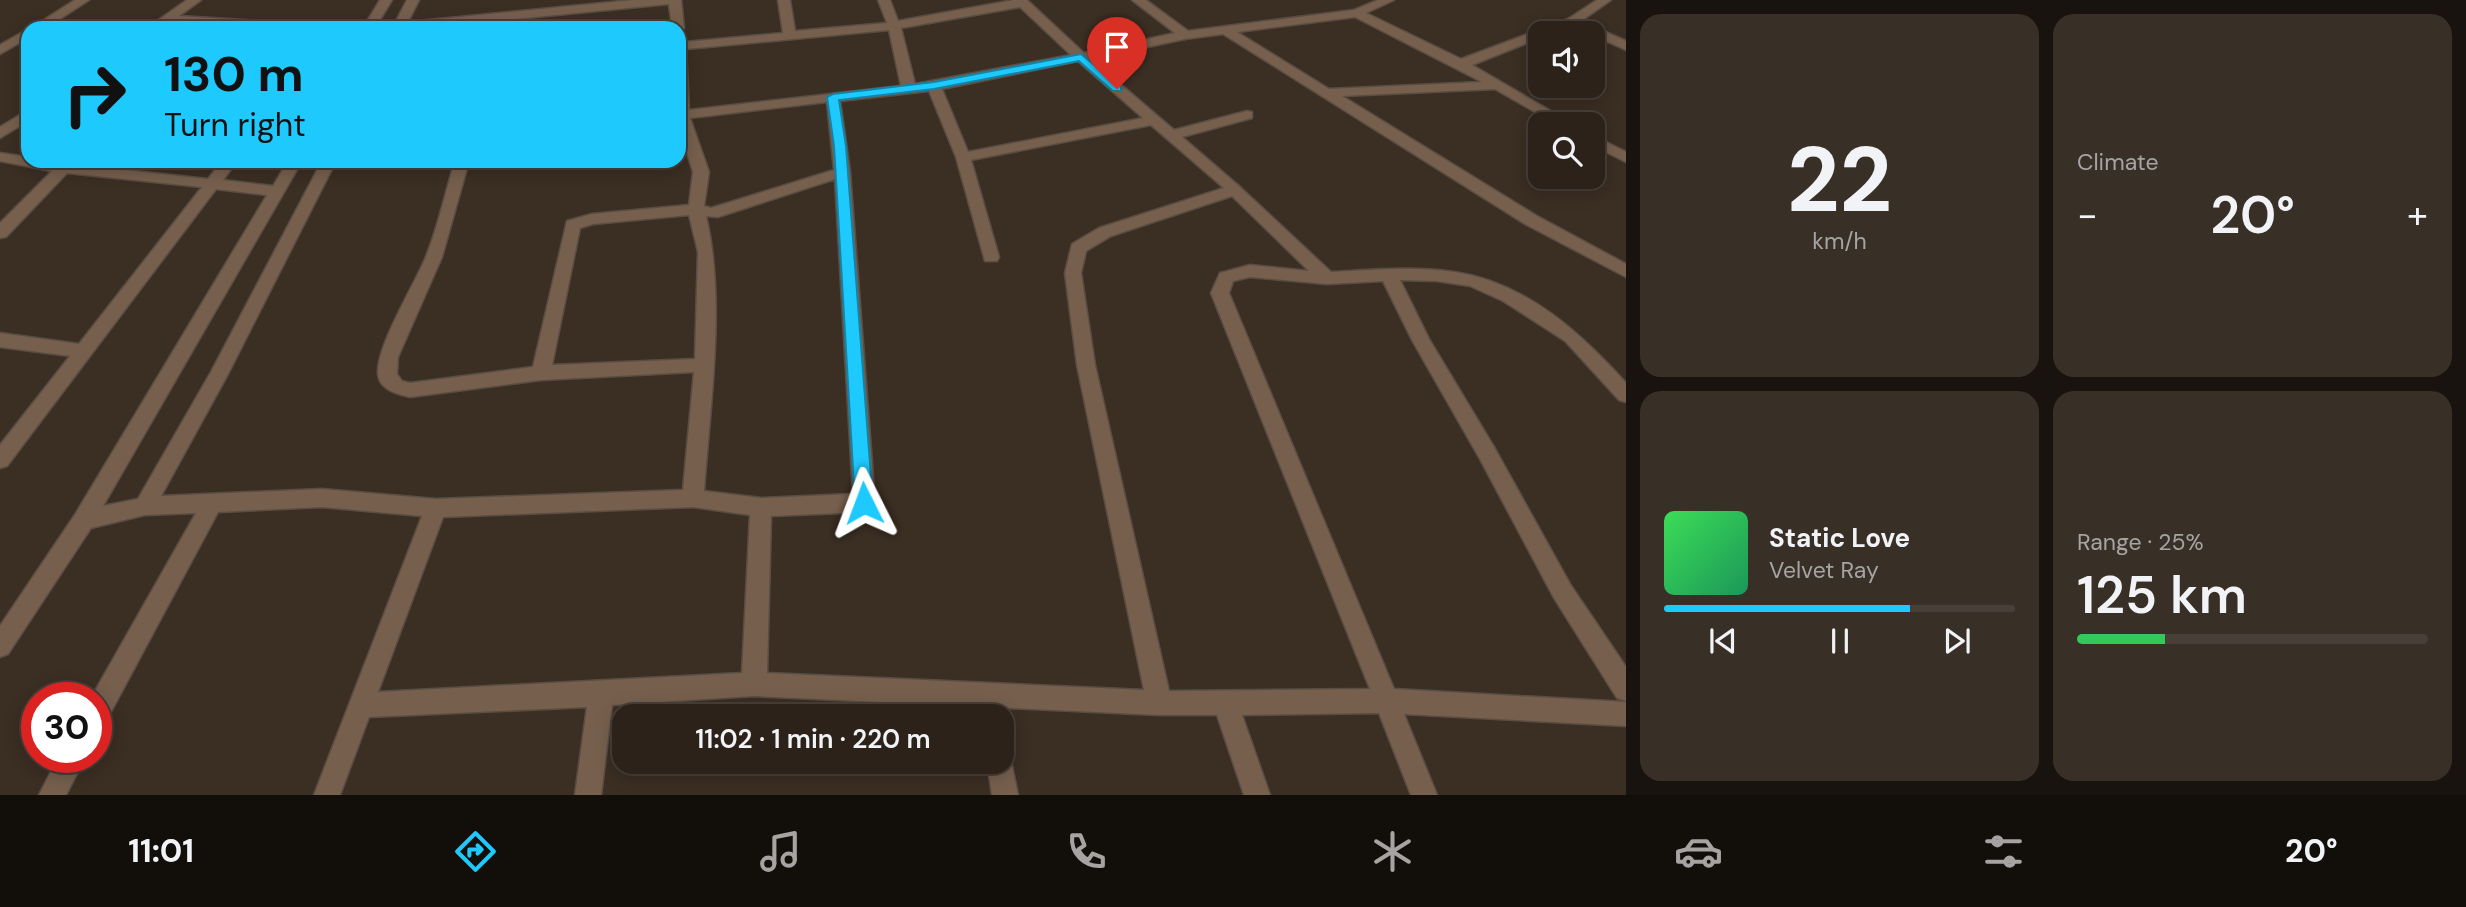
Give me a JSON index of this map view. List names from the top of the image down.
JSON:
{
  "page": {
    "tile": [
      ["22", "km/h"],
      "Climate",
      ["Range · 25%", "125 km"]
    ],
    "turn": ["130 m", "Turn right"],
    "heat": ["−", "20°", "+"],
    "song": ["Static Love", "Velvet Ray"],
    "limit": "30",
    "trip": "11:02 · 1 min · 220 m",
    "tabs": ["11:01", "20°"]
  }
}
